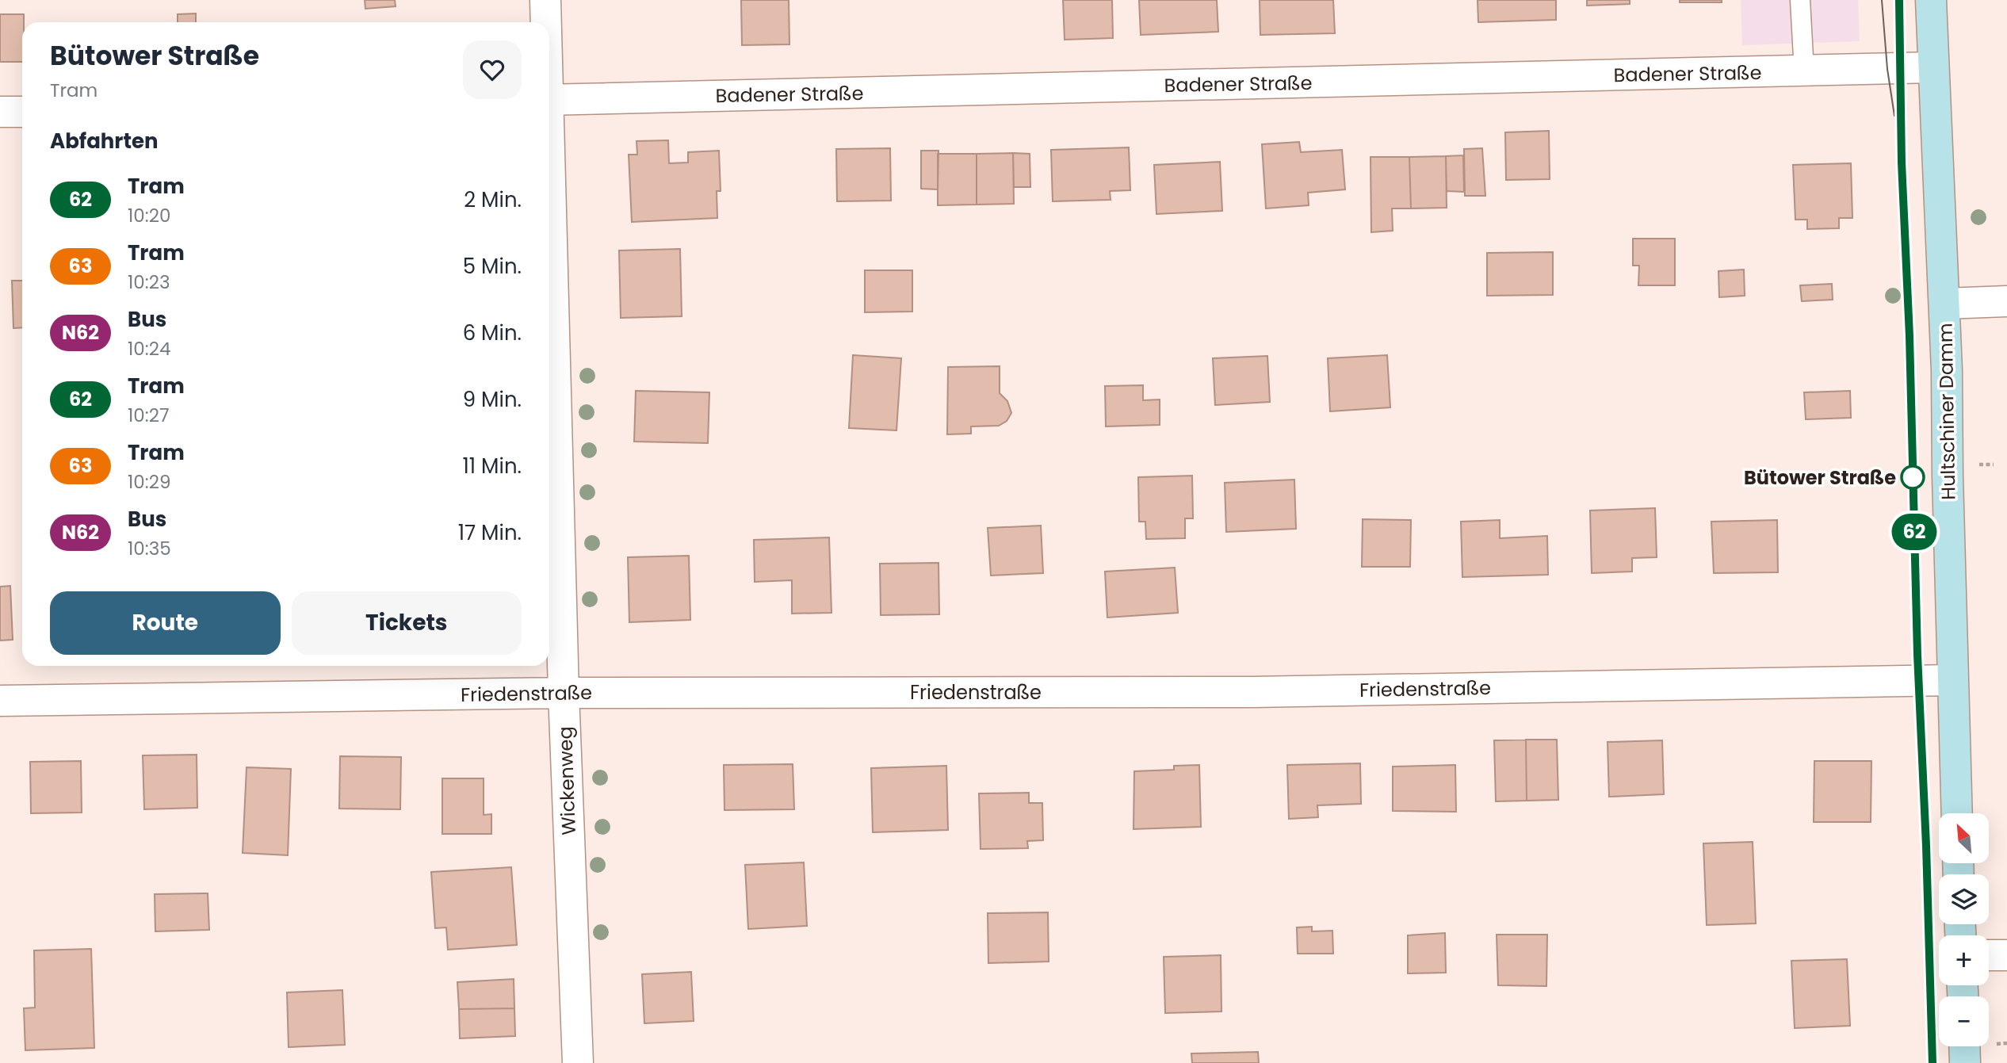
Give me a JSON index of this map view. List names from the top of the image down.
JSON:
{
  "streets": {
    "main road": ["Hultschiner Damm"],
    "street": ["Badener Straße", "Friedenstraße", "Wickenweg"]
  },
  "crossings": [
    ["Badener Straße", "Hultschiner Damm"],
    ["Hultschiner Damm", "Friedenstraße"],
    ["Friedenstraße", "Wickenweg"]
  ],
  "places": ["Bütower Straße"],
  "lines": ["tram line 62"],
  "north": "top left",
  "page": {
    "on_map": "62",
    "heading": [
      ["Bütower Straße", "Tram"],
      "Abfahrten"
    ],
    "list": [
      {
        "mark": "62",
        "name": "Tram",
        "note": "10:20",
        "value": "2 Min."
      },
      {
        "mark": "63",
        "name": "Tram",
        "note": "10:23",
        "value": "5 Min."
      },
      {
        "mark": "N62",
        "name": "Bus",
        "note": "10:24",
        "value": "6 Min."
      },
      {
        "mark": "62",
        "name": "Tram",
        "note": "10:27",
        "value": "9 Min."
      },
      {
        "mark": "63",
        "name": "Tram",
        "note": "10:29",
        "value": "11 Min."
      },
      {
        "mark": "N62",
        "name": "Bus",
        "note": "10:35",
        "value": "17 Min."
      }
    ],
    "buttons": ["Route", "Tickets"],
    "map_buttons": ["+", "−"]
  }
}
